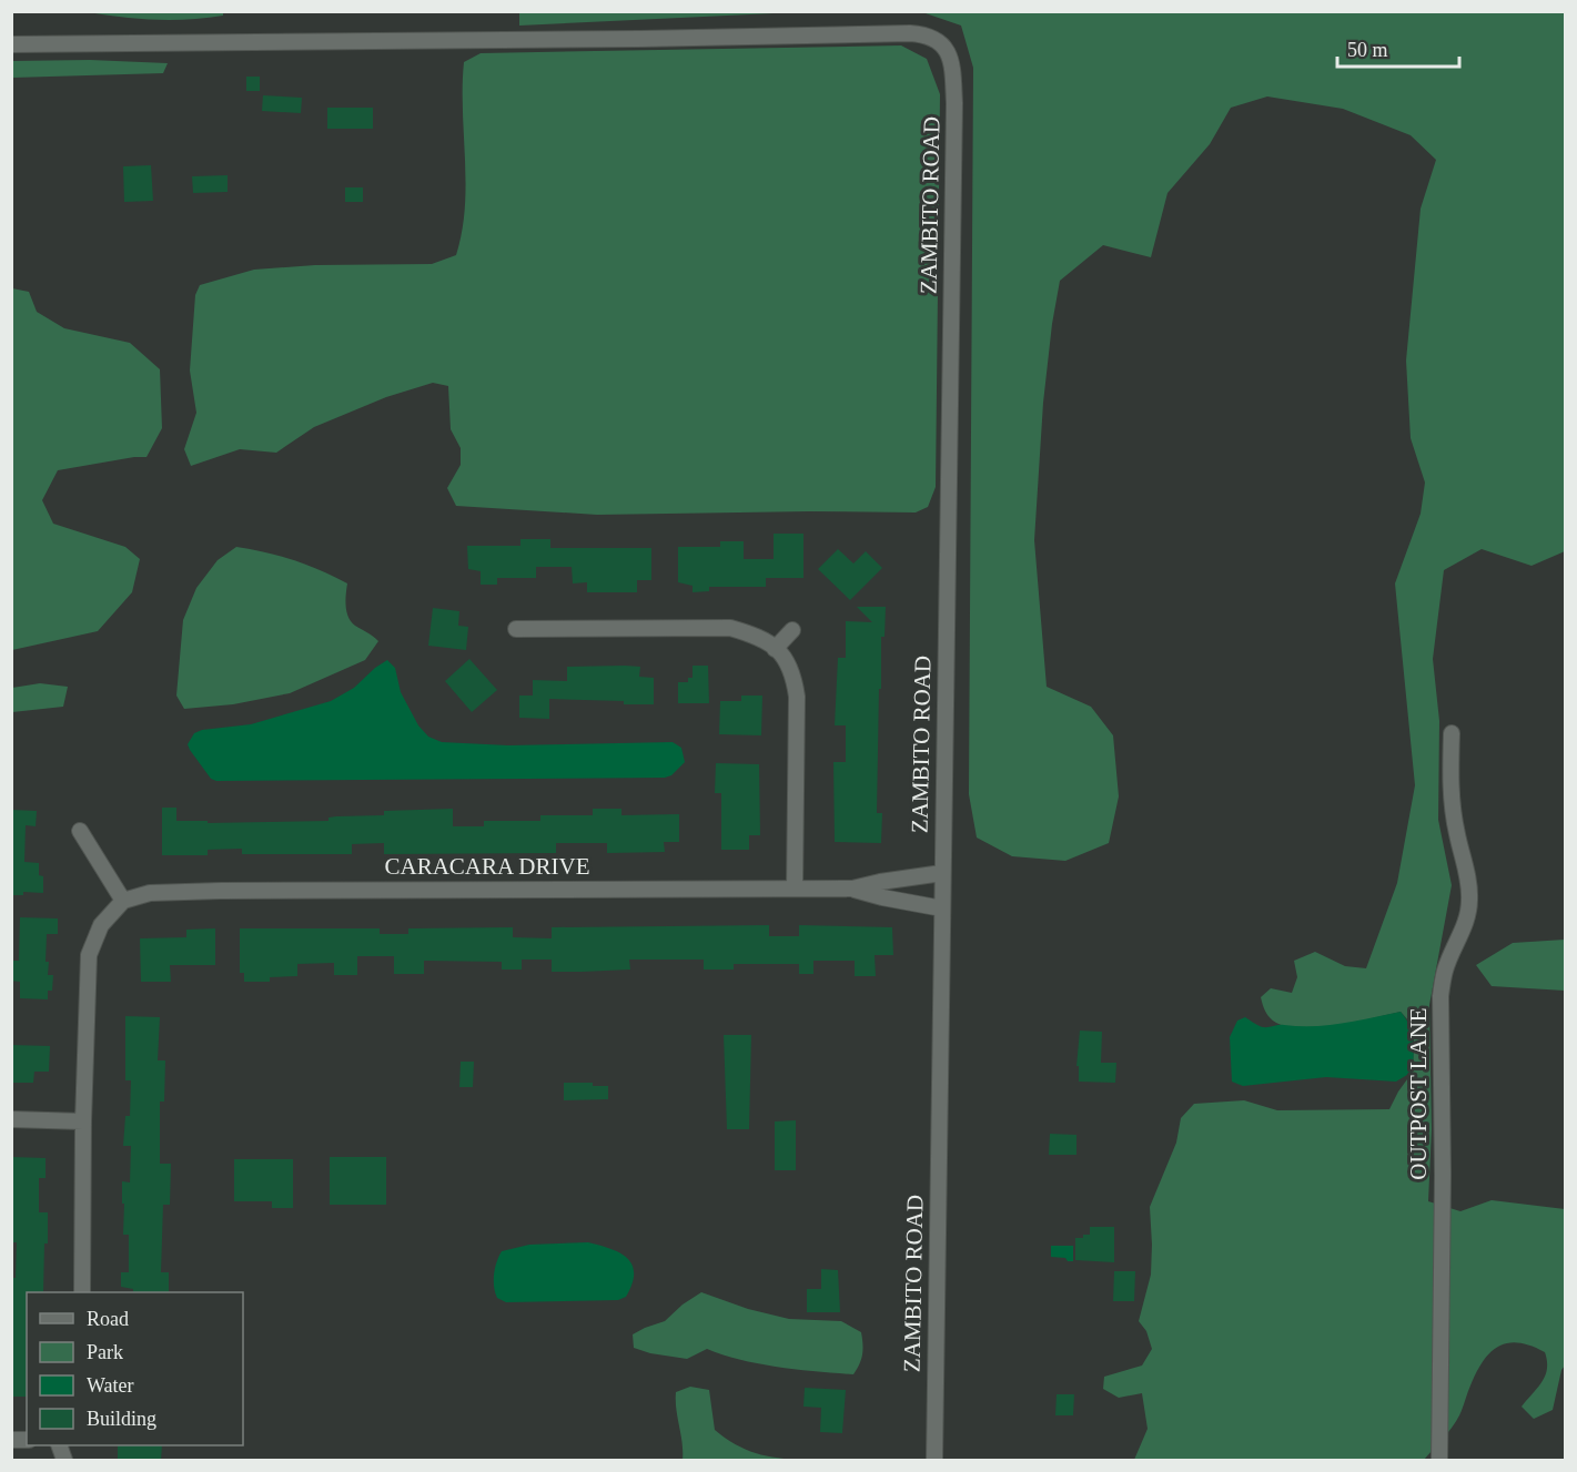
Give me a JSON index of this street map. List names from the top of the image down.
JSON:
{
  "streets": {
    "street": ["ZAMBITO ROAD", "CARACARA DRIVE", "OUTPOST LANE"]
  },
  "crossings": [
    ["ZAMBITO ROAD", "CARACARA DRIVE"]
  ],
  "legend": [
    "Road",
    "Park",
    "Water",
    "Building"
  ],
  "scale_bar": "50 m"
}
